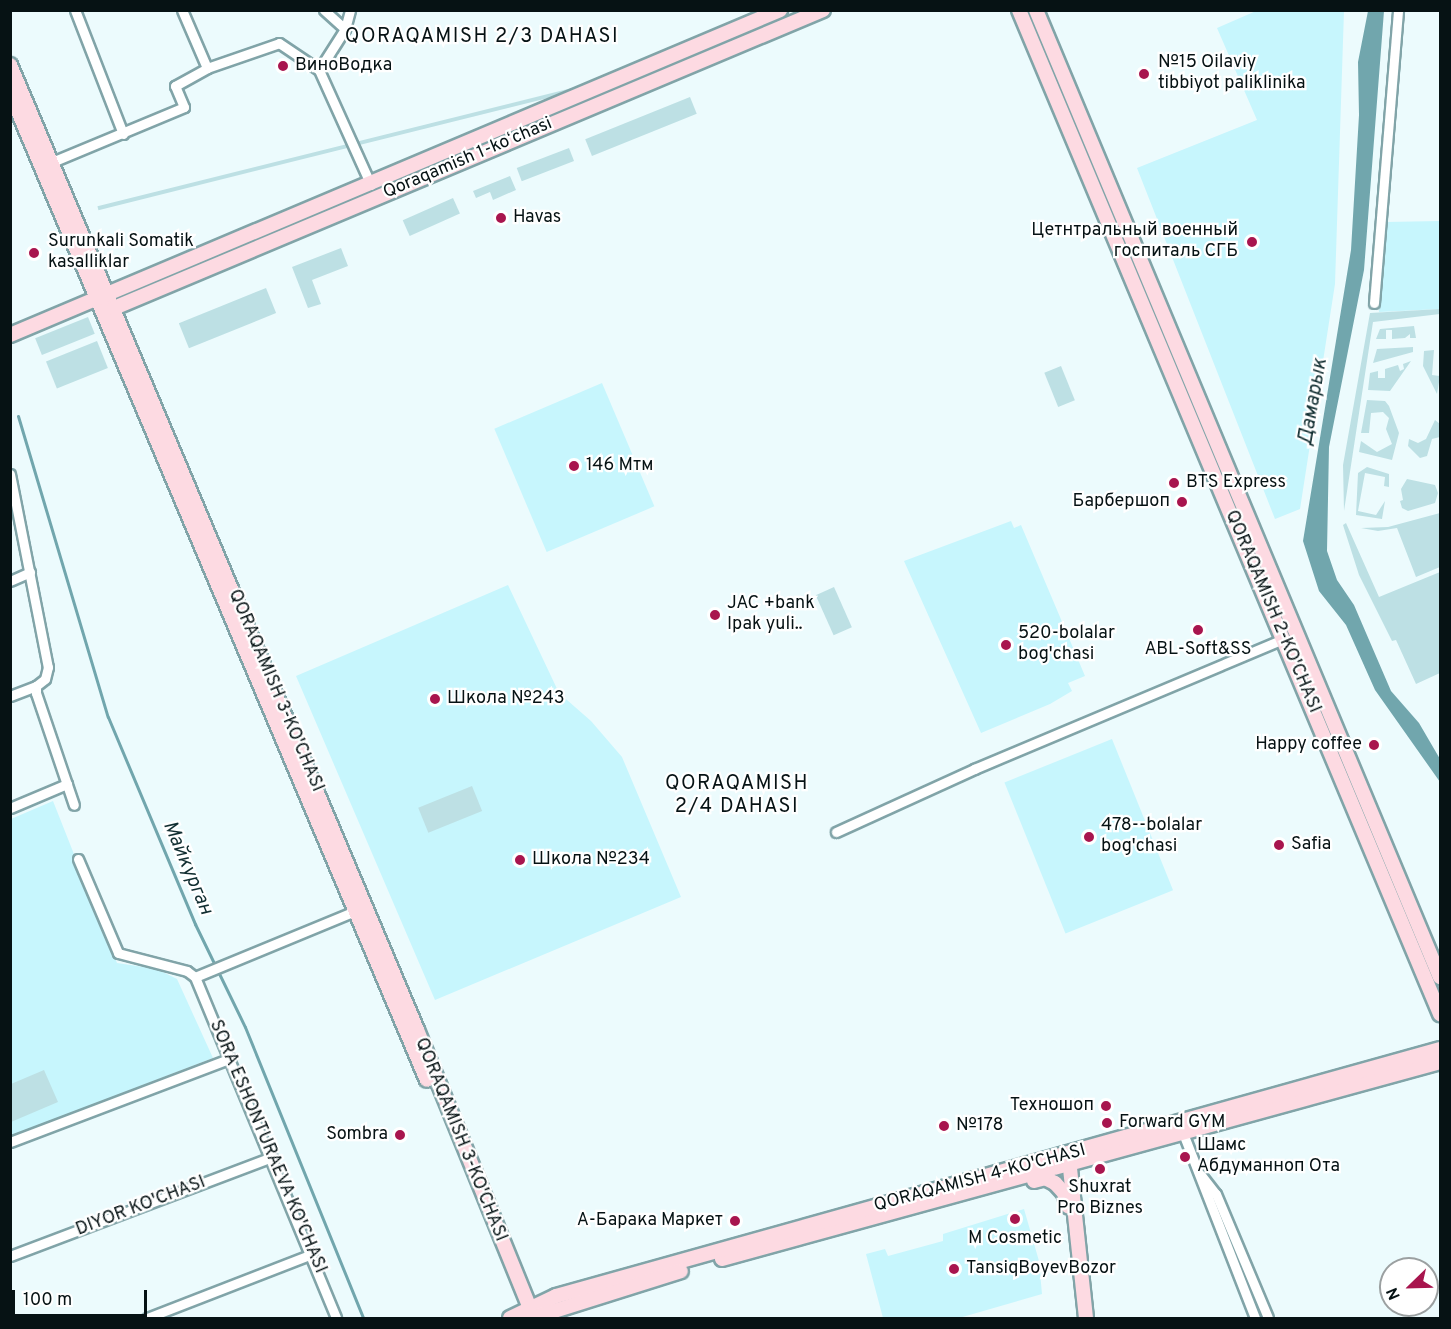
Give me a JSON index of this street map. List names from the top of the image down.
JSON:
{
  "streets": {
    "main road": [
      "Qoraqamish 1-koʻchasi",
      "QORAQAMISH 2-KO'CHASI",
      "QORAQAMISH 3-KO'CHASI",
      "QORAQAMISH 4-KO'CHASI"
    ],
    "street": ["SORA ESHONTURAEVA KO'CHASI", "DIYOR KO'CHASI"]
  },
  "crossings": [
    ["Qoraqamish 1-koʻchasi", "QORAQAMISH 3-KO'CHASI"],
    ["QORAQAMISH 3-KO'CHASI", "QORAQAMISH 4-KO'CHASI"],
    ["SORA ESHONTURAEVA KO'CHASI", "DIYOR KO'CHASI"]
  ],
  "districts": ["QORAQAMISH 2/3 DAHASI", "QORAQAMISH 2/4 DAHASI"],
  "water": ["Дамарык", "Майкурган"],
  "places": [
    "ВиноВодка",
    "№15 Oilaviy tibbiyot paliklinika",
    "Havas",
    "Цетнтральный военный госпиталь СГБ",
    "Surunkali Somatik kasalliklar",
    "146 Мтм",
    "BTS Express",
    "Барбершоп",
    "JAC +bank Ipak yuli..",
    "ABL-Soft&SS",
    "520-bolalar bog'chasi",
    "Школа №243",
    "Happy coffee",
    "478--bolalar bog'chasi",
    "Safia",
    "Школа №234",
    "Техношоп",
    "Forward GYM",
    "№178",
    "Sombra",
    "Шамс Абдуманноп Ота",
    "Shuxrat Pro Biznes",
    "M Cosmetic",
    "А-Барака Маркет",
    "TansiqBoyevBozor"
  ],
  "scale_bar": "100 m",
  "north": "bottom left"
}
